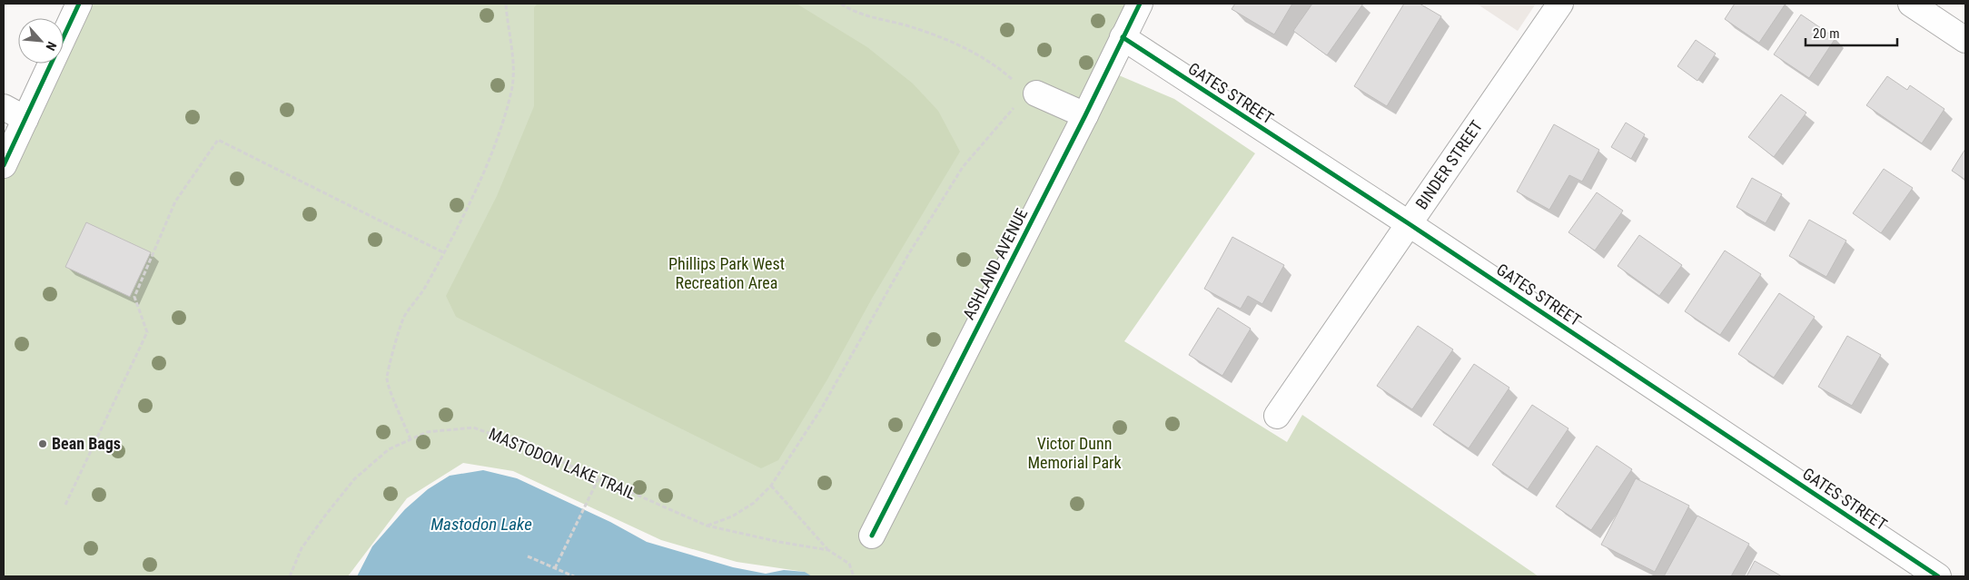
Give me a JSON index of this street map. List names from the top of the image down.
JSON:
{
  "streets": {
    "street": ["GATES STREET", "BINDER STREET", "ASHLAND AVENUE"],
    "path": ["MASTODON LAKE TRAIL"]
  },
  "crossings": [
    ["GATES STREET", "BINDER STREET"],
    ["GATES STREET", "ASHLAND AVENUE"]
  ],
  "water": ["Mastodon Lake"],
  "parks": ["Phillips Park West Recreation Area", "Victor Dunn Memorial Park"],
  "places": ["Bean Bags"],
  "scale_bar": "20 m",
  "north": "bottom right"
}
